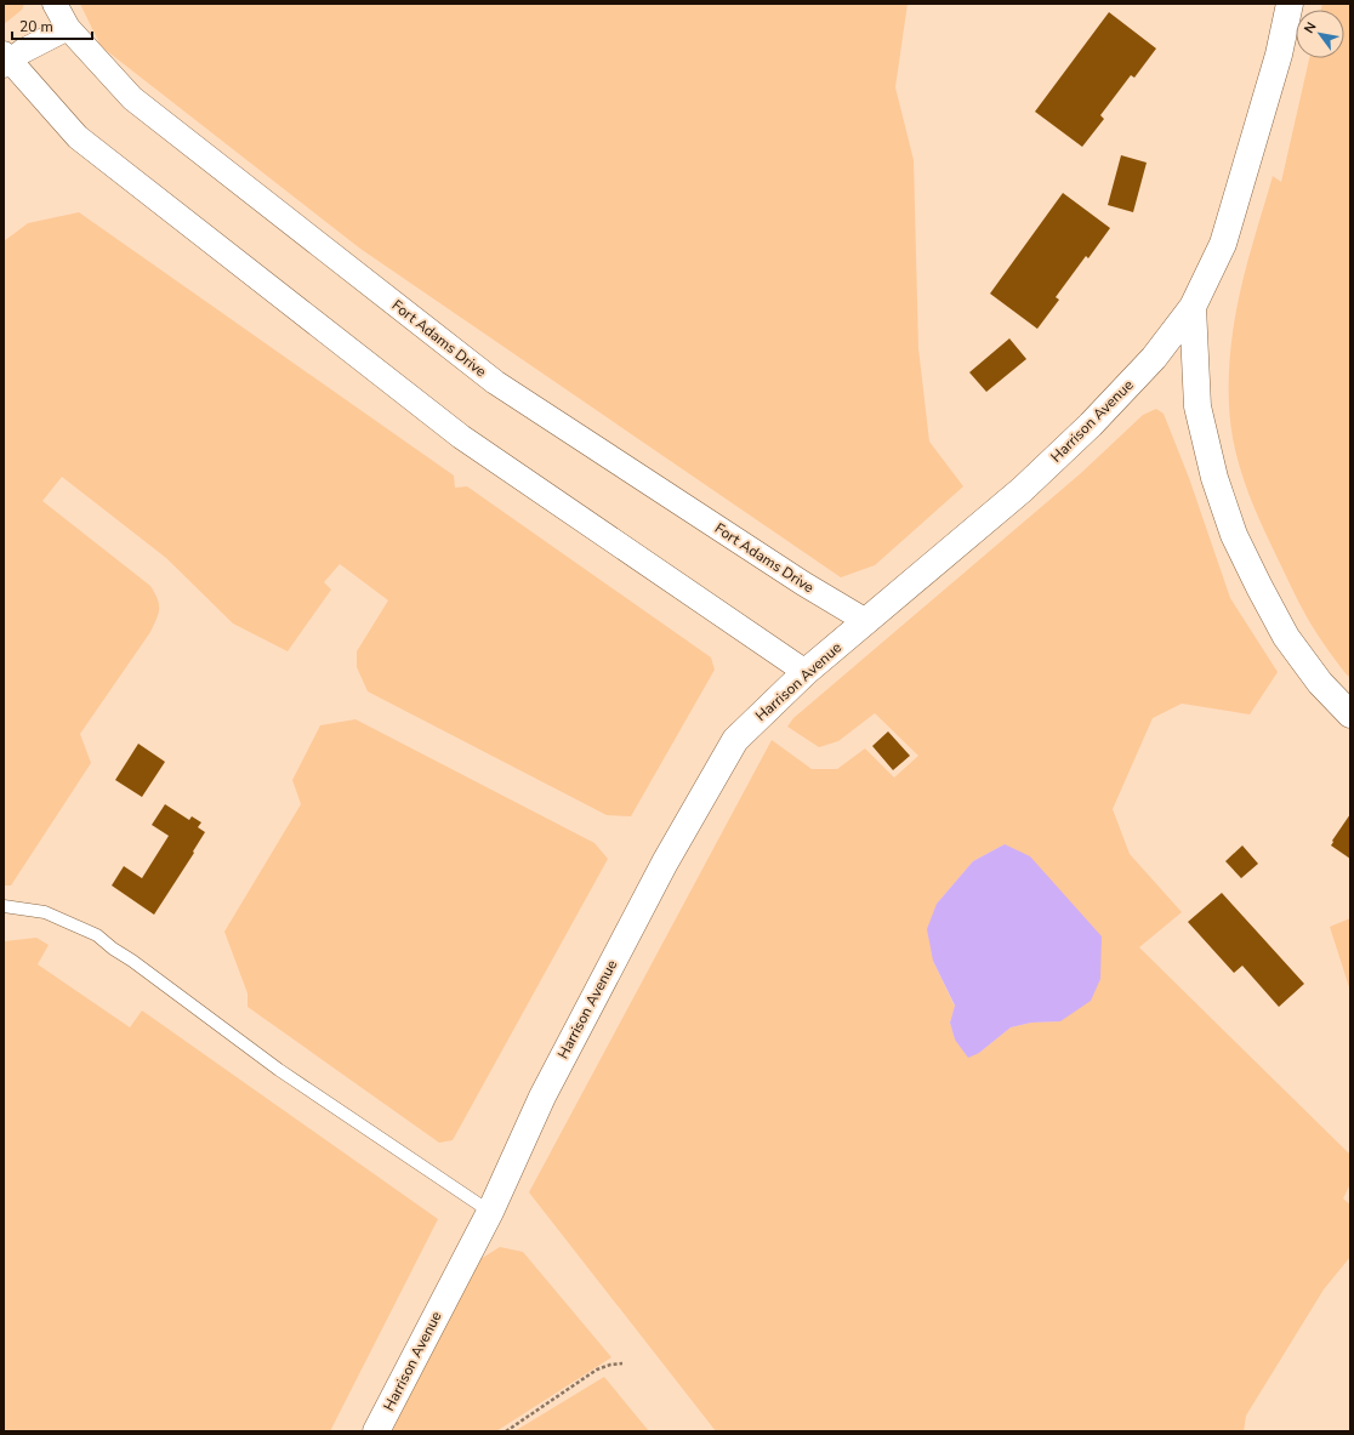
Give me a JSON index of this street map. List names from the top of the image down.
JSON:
{
  "streets": {
    "main road": ["Harrison Avenue"],
    "street": ["Fort Adams Drive"]
  },
  "crossings": [
    ["Fort Adams Drive", "Harrison Avenue"]
  ],
  "scale_bar": "20 m",
  "north": "top left"
}
